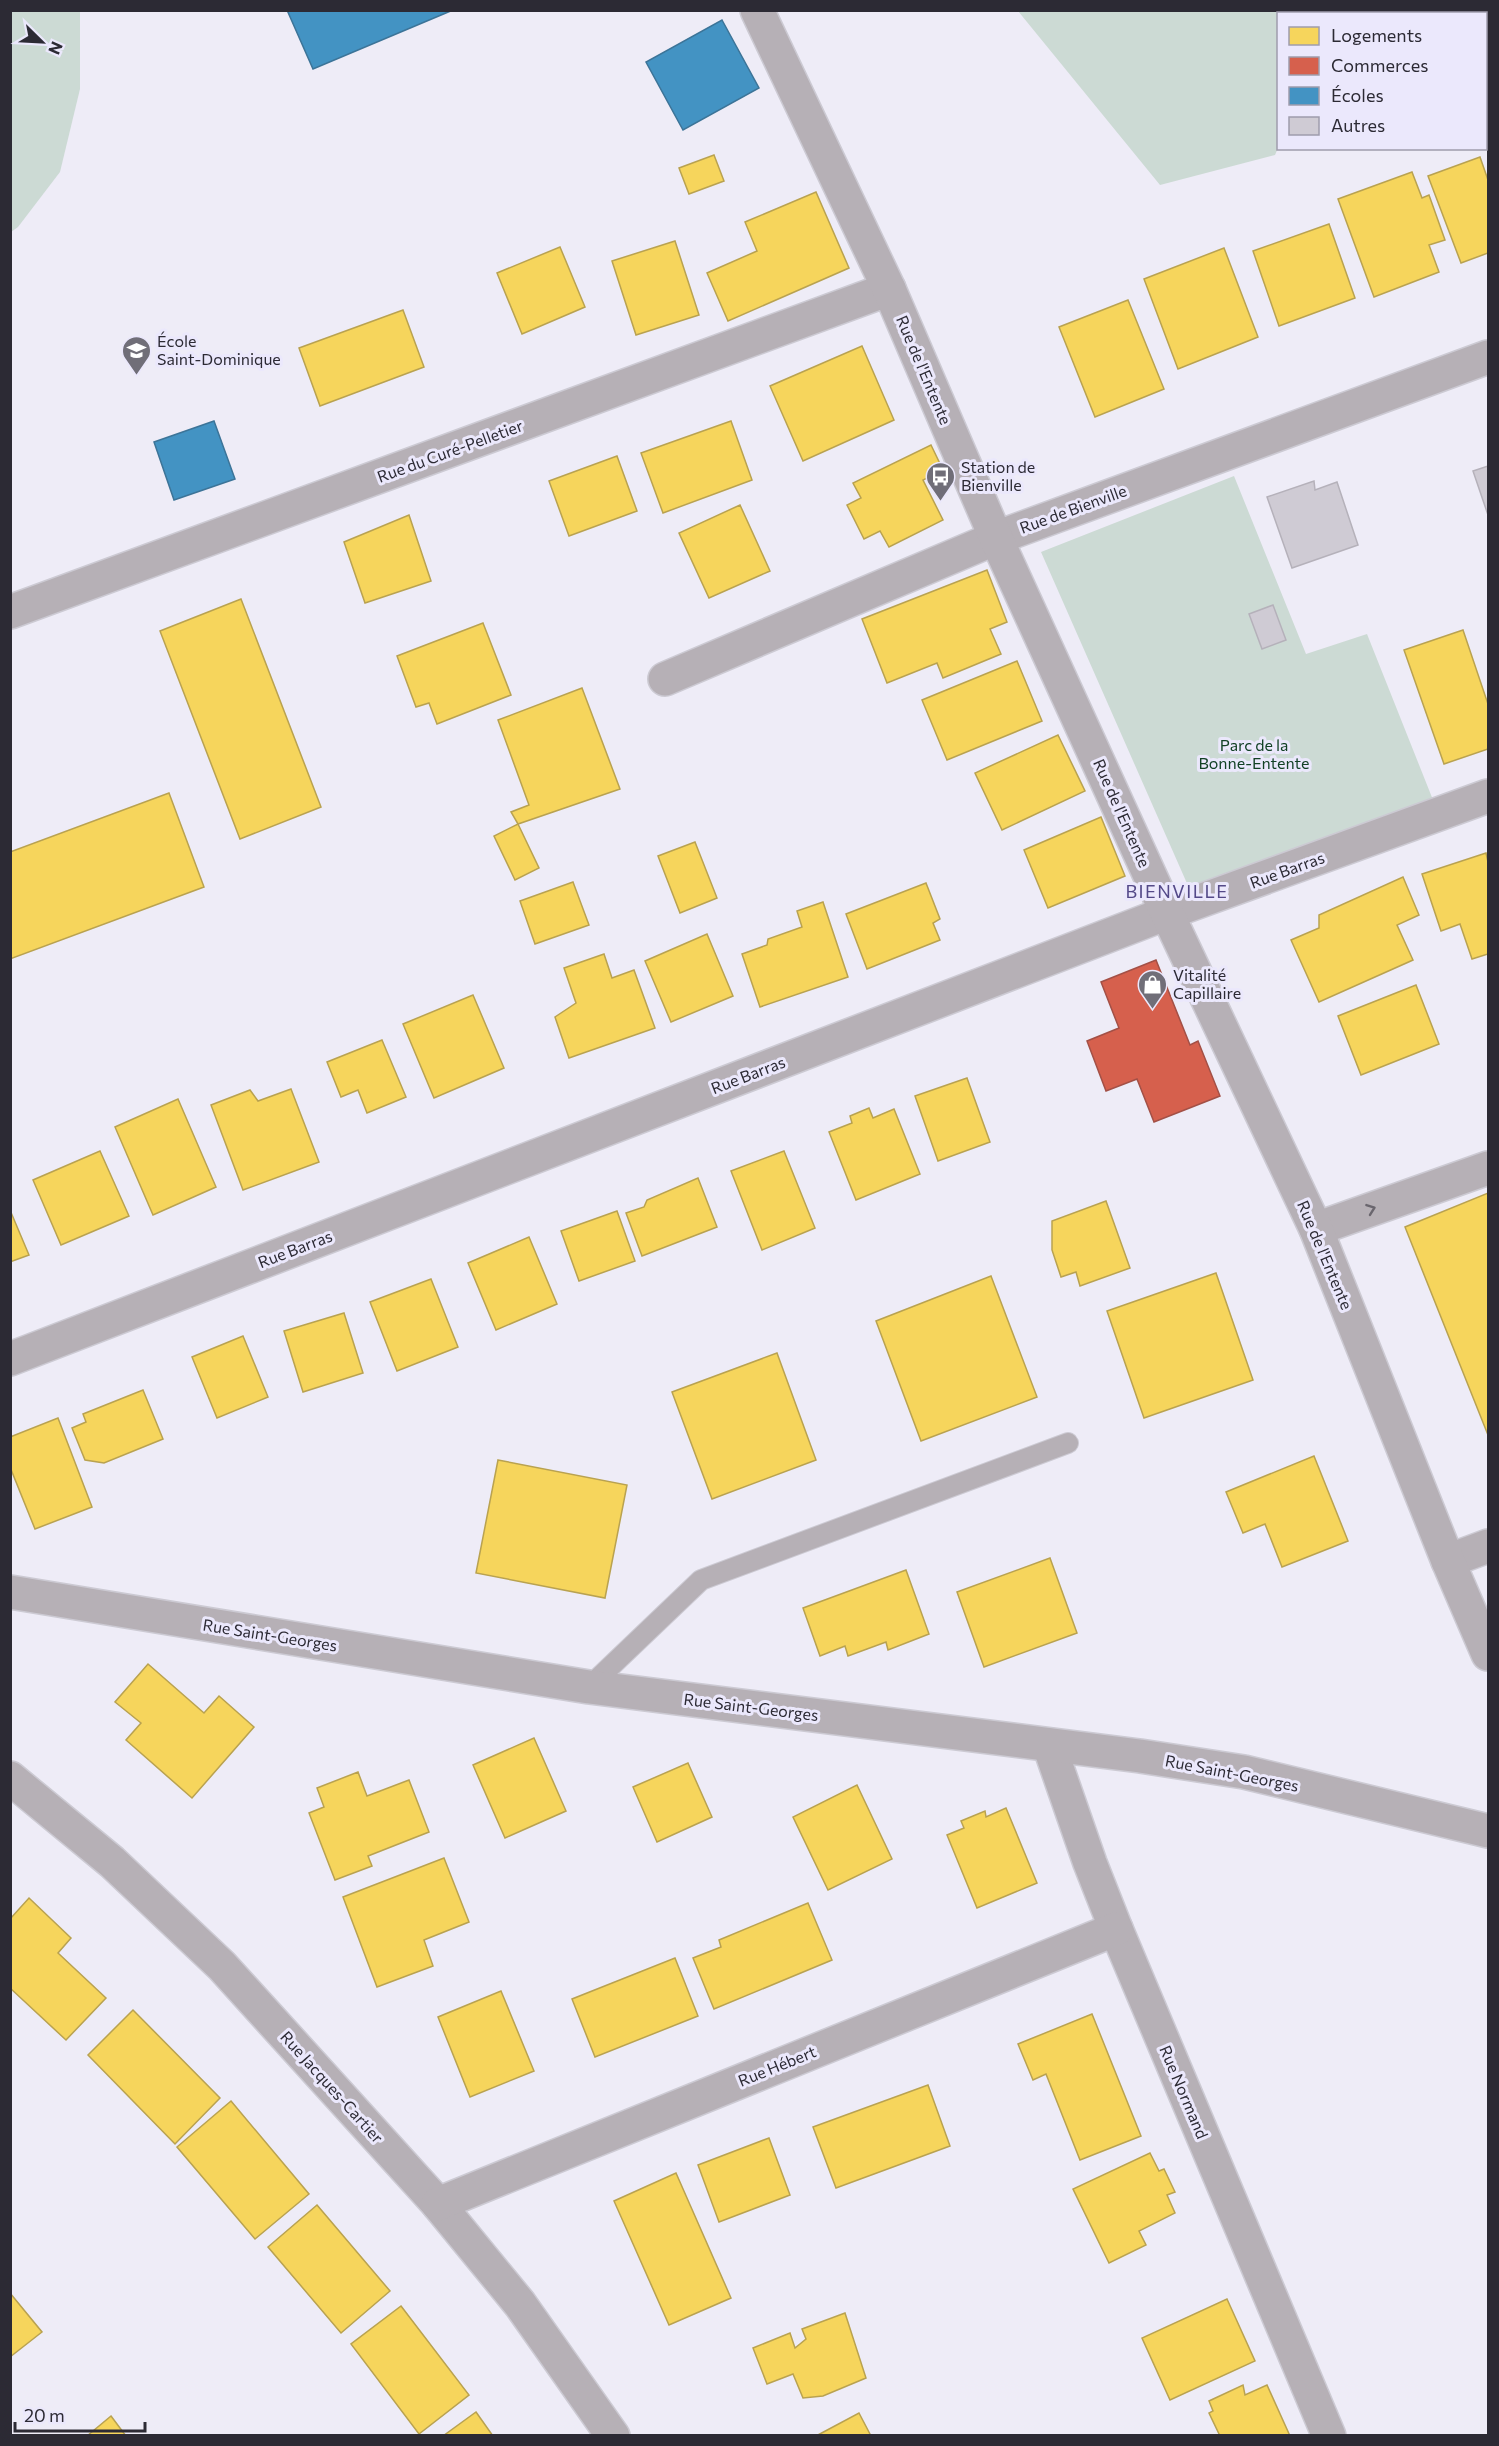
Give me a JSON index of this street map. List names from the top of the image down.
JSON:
{
  "streets": {
    "street": [
      "Rue de l'Entente",
      "Rue du Curé-Pelletier",
      "Rue de Bienville",
      "Rue Barras",
      "Rue Saint-Georges",
      "Rue Hébert",
      "Rue Jacques-Cartier",
      "Rue Normand"
    ]
  },
  "crossings": [
    ["Rue de l'Entente", "Rue du Curé-Pelletier"],
    ["Rue de l'Entente", "Rue de Bienville"],
    ["Rue de l'Entente", "Rue Barras"],
    ["Rue Saint-Georges", "Rue Normand"],
    ["Rue Hébert", "Rue Jacques-Cartier"],
    ["Rue Hébert", "Rue Normand"]
  ],
  "districts": ["BIENVILLE"],
  "parks": ["Parc de la Bonne-Entente"],
  "places": {
    "school or university": ["École Saint-Dominique"],
    "bus stop": ["Station de Bienville"],
    "shop": ["Vitalité Capillaire"]
  },
  "legend": [
    "Logements",
    "Commerces",
    "Écoles",
    "Autres"
  ],
  "scale_bar": "20 m",
  "north": "bottom right"
}
